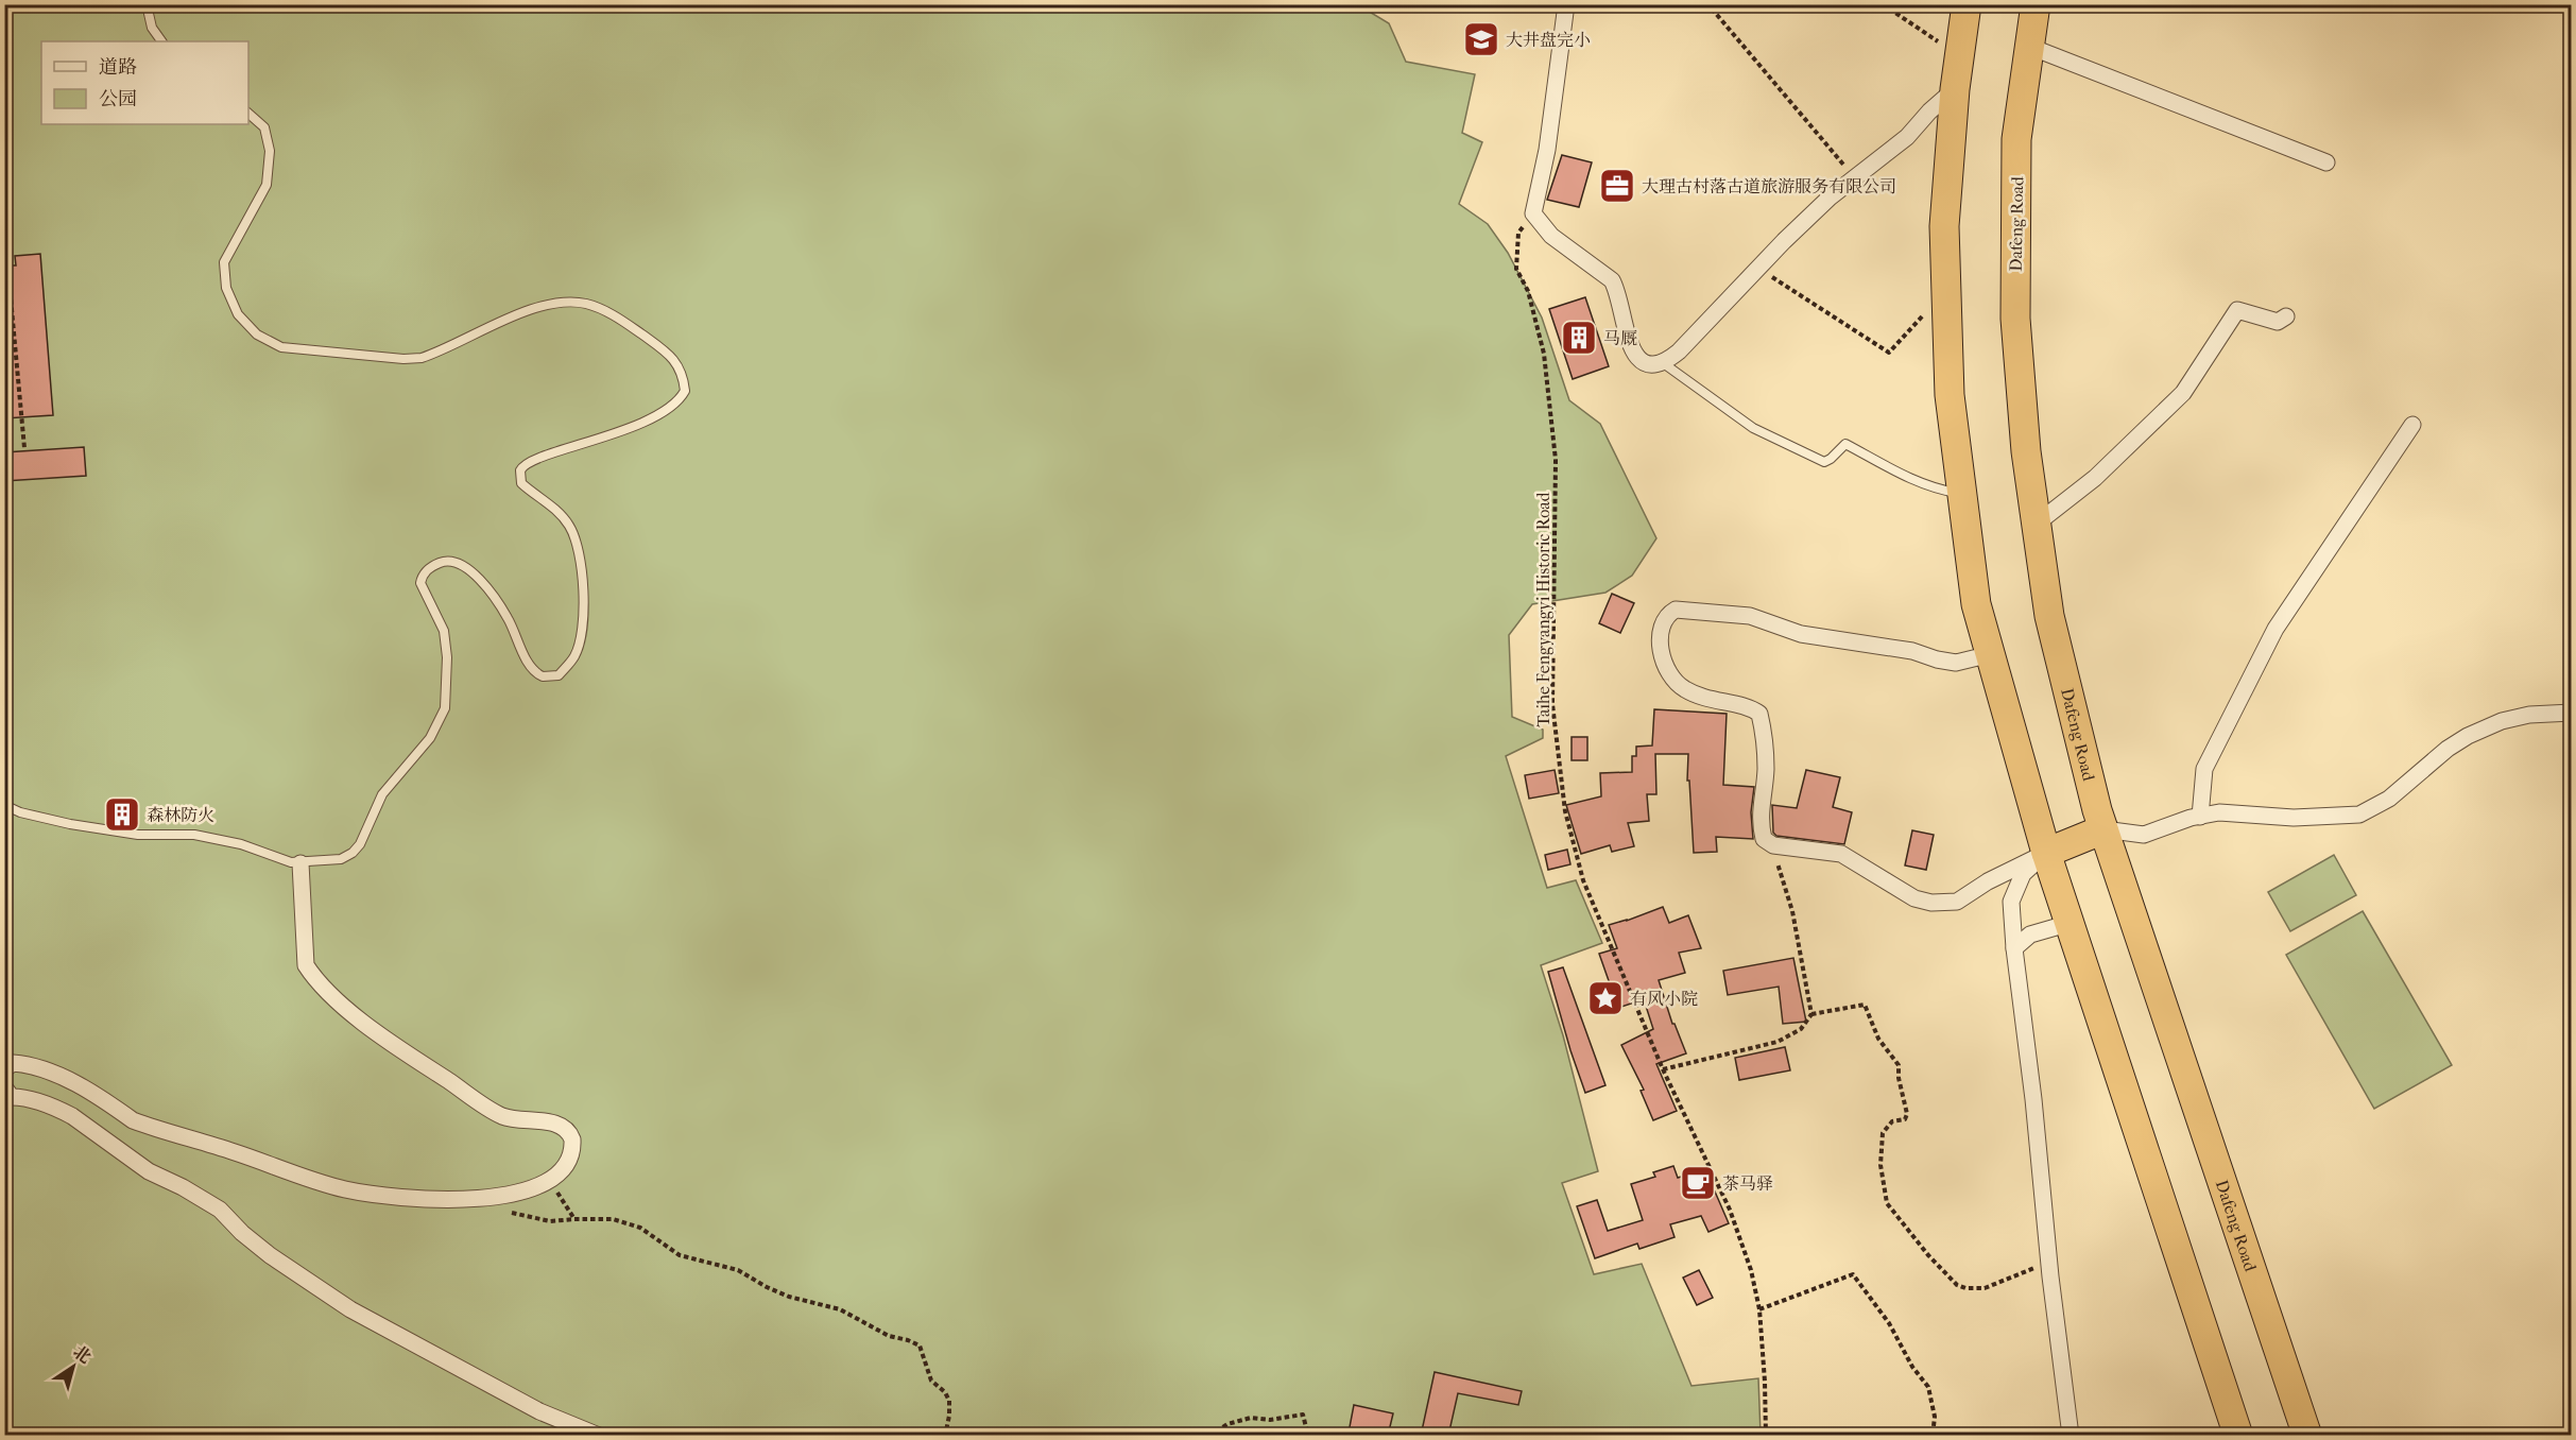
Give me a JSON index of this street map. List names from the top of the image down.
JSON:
{
  "streets": {
    "highway": ["Dafeng Road"],
    "path": ["Taihe Fengyangyi Historic Road"]
  },
  "places": {
    "school or university": ["大井盘完小"],
    "office": ["大理古村落古道旅游服务有限公司"],
    "building": ["马厩", "森林防火"],
    "place": ["有风小院"],
    "cafe": ["茶马驿"]
  },
  "legend": ["道路", "公园"],
  "north": "top right"
}
